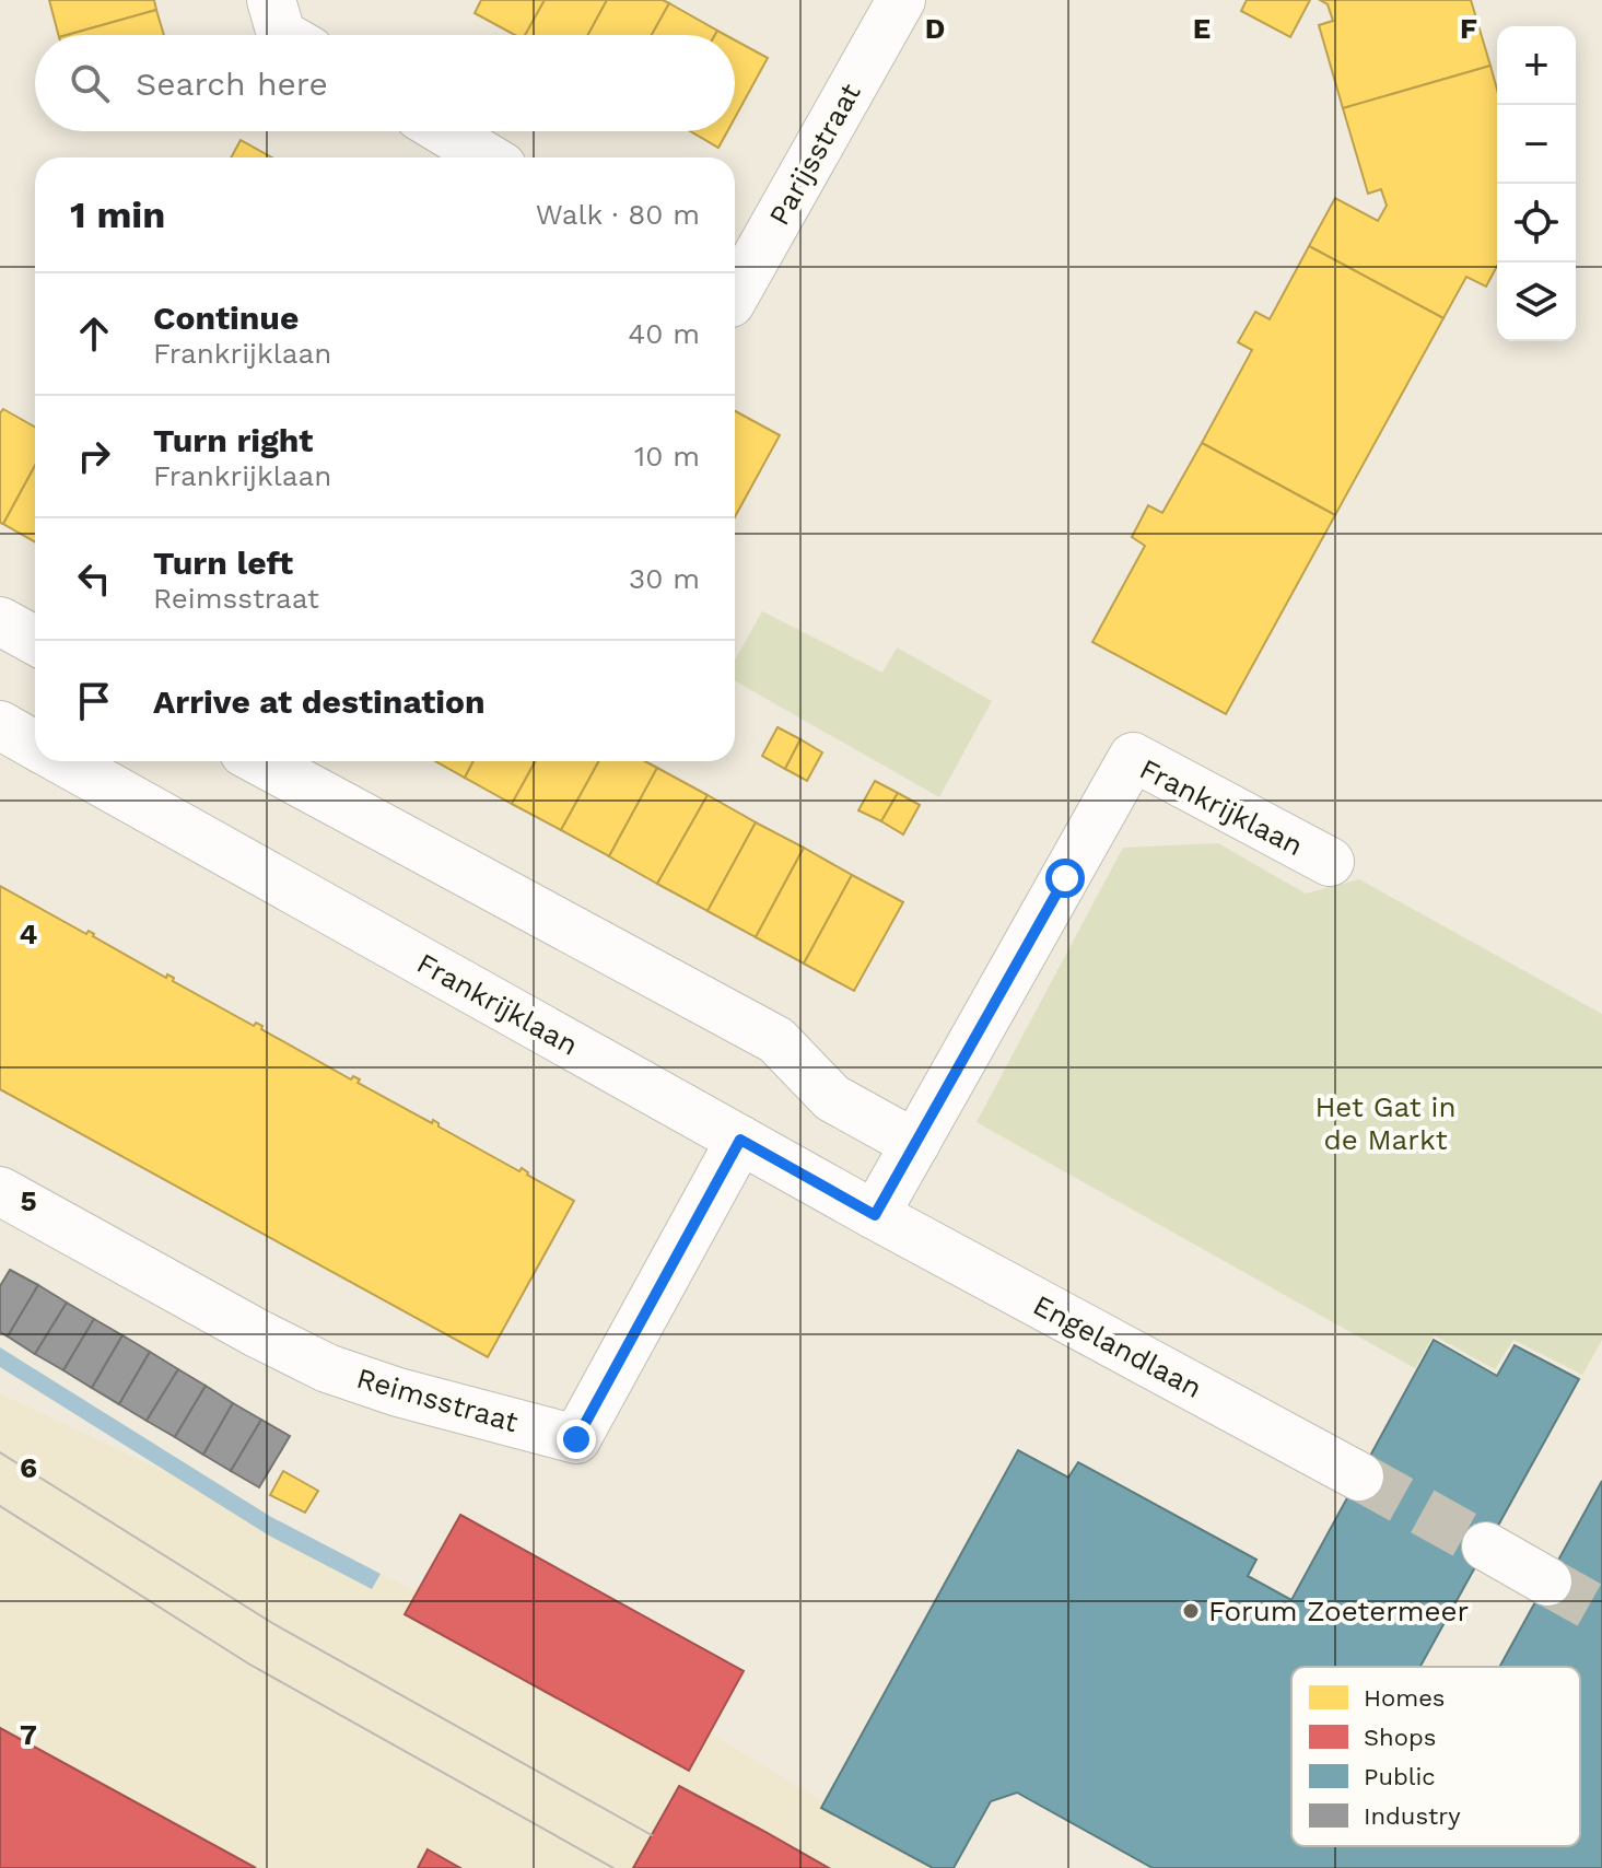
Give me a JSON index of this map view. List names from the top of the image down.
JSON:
{
  "streets": {
    "street": [
      "Parijsstraat",
      "Frankrijklaan",
      "Engelandlaan",
      "Reimsstraat"
    ]
  },
  "crossings": [
    ["Frankrijklaan", "Engelandlaan"],
    ["Frankrijklaan", "Reimsstraat"]
  ],
  "parks": ["Het Gat in de Markt"],
  "places": ["Forum Zoetermeer"],
  "legend": [
    "Homes",
    "Shops",
    "Public",
    "Industry"
  ],
  "page": {
    "map_buttons": ["+", "−"],
    "search": "Search here",
    "heading": ["1 min", "Walk · 80 m"],
    "list": [
      ["Continue", "Frankrijklaan", "40 m"],
      ["Turn right", "Frankrijklaan", "10 m"],
      ["Turn left", "Reimsstraat", "30 m"],
      "Arrive at destination"
    ]
  },
  "grid": {
    "columns": ["D", "E", "F"],
    "rows": [
      "4",
      "5",
      "6",
      "7"
    ]
  }
}
